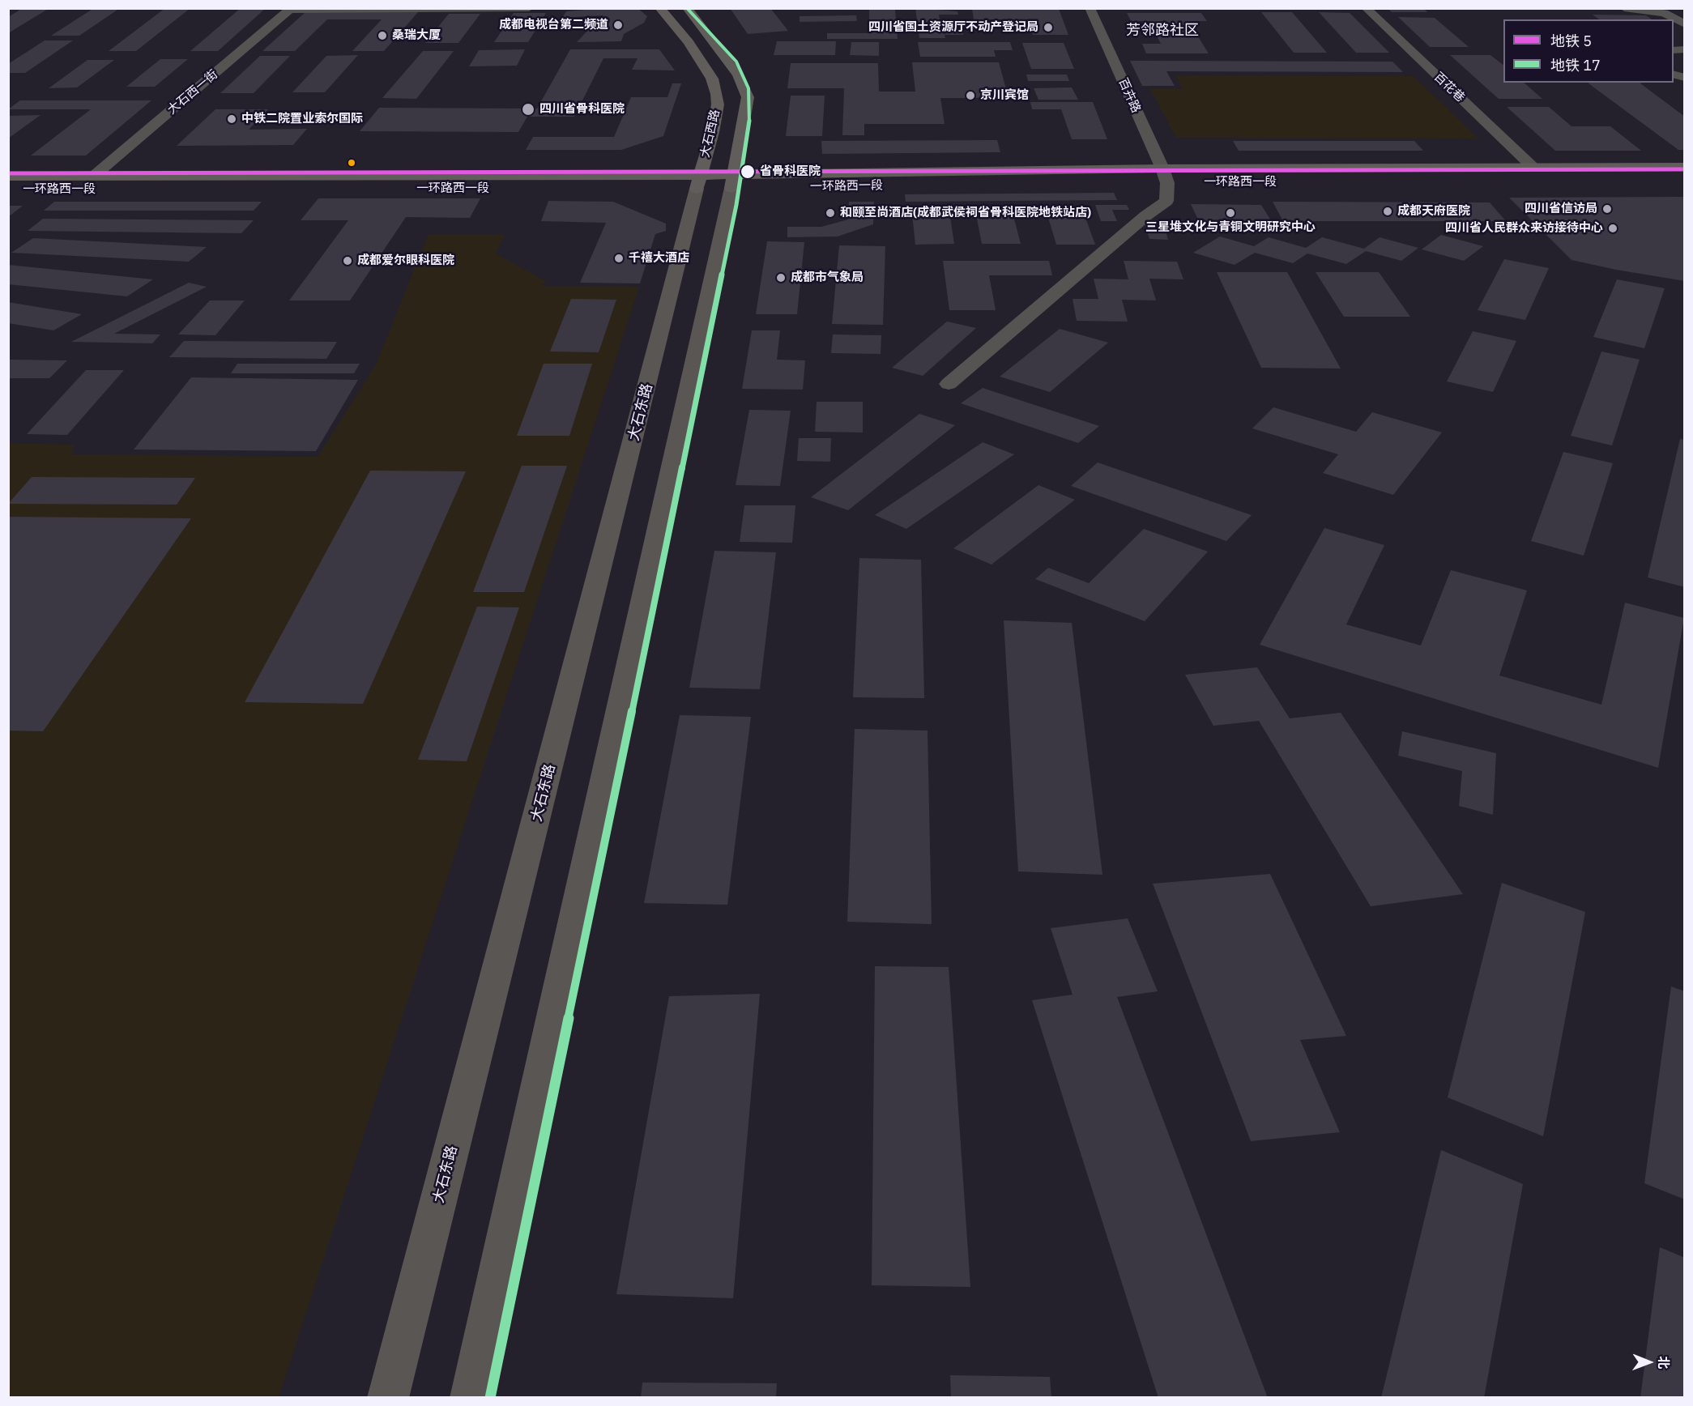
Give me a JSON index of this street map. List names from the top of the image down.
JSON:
{
  "streets": {
    "main road": ["大石西路", "一环路西一段", "大石东路"],
    "street": ["百花巷", "大石西一街", "百卉路"]
  },
  "crossings": [
    ["百花巷", "一环路西一段"],
    ["大石西一街", "一环路西一段"],
    ["百卉路", "一环路西一段"],
    ["大石西路", "一环路西一段"],
    ["大石西路", "大石东路"],
    ["一环路西一段", "大石东路"]
  ],
  "districts": ["芳邻路社区"],
  "places": [
    "成都电视台第二频道",
    "四川省国土资源厅不动产登记局",
    "桑瑞大厦",
    "京川宾馆",
    "四川省骨科医院",
    "中铁二院置业索尔国际",
    "省骨科医院",
    "四川省信访局",
    "成都天府医院",
    "和颐至尚酒店(成都武侯祠省骨科医院地铁站店)",
    "三星堆文化与青铜文明研究中心",
    "四川省人民群众来访接待中心",
    "千禧大酒店",
    "成都爱尔眼科医院",
    "成都市气象局"
  ],
  "lines": ["metro line 17", "metro line 5"],
  "legend": ["地铁 5", "地铁 17"],
  "north": "right"
}
